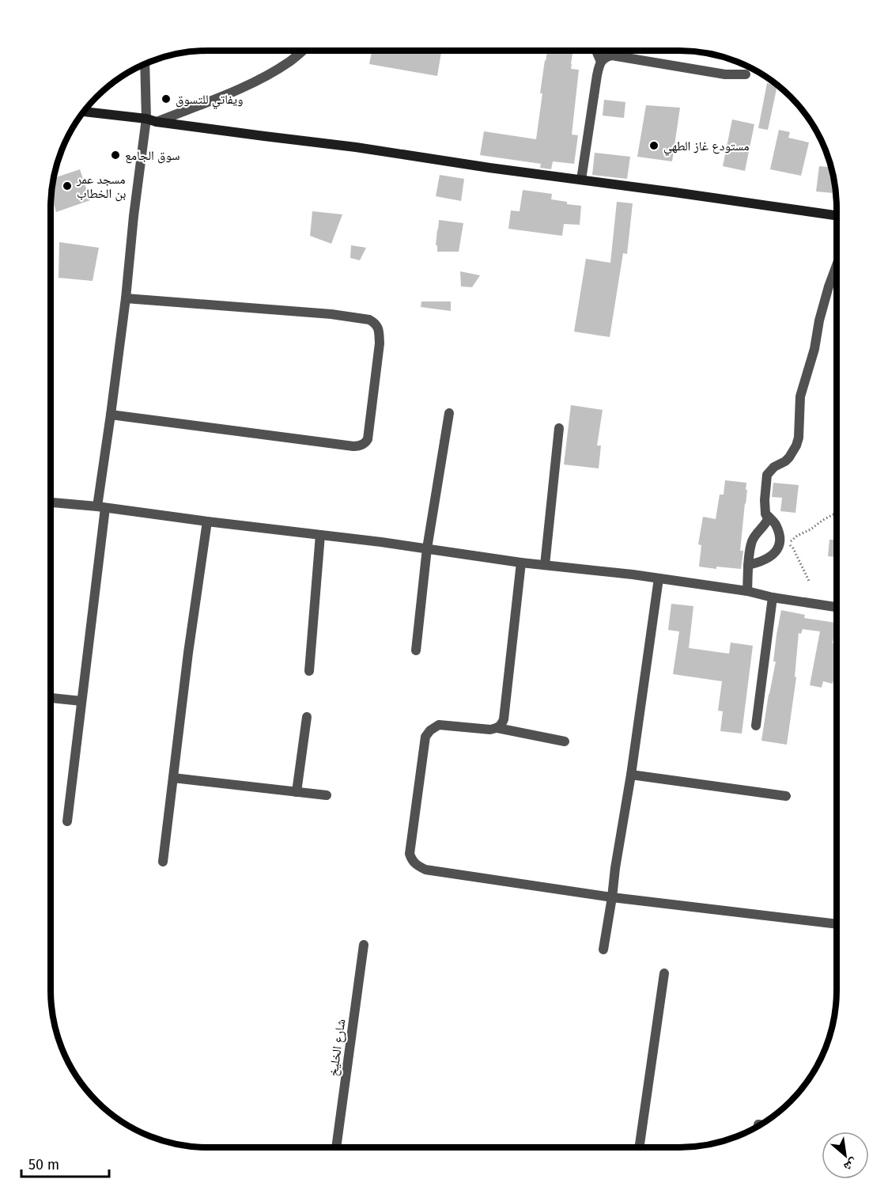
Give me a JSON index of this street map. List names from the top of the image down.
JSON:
{
  "streets": {
    "street": ["شارع الخليخ"]
  },
  "places": [
    "ويفاتي للتسوق",
    "مستودع غاز الطهي",
    "سوق الجامع",
    "مسجد عمر بن الخطاب"
  ],
  "scale_bar": "50 m",
  "north": "bottom right"
}
